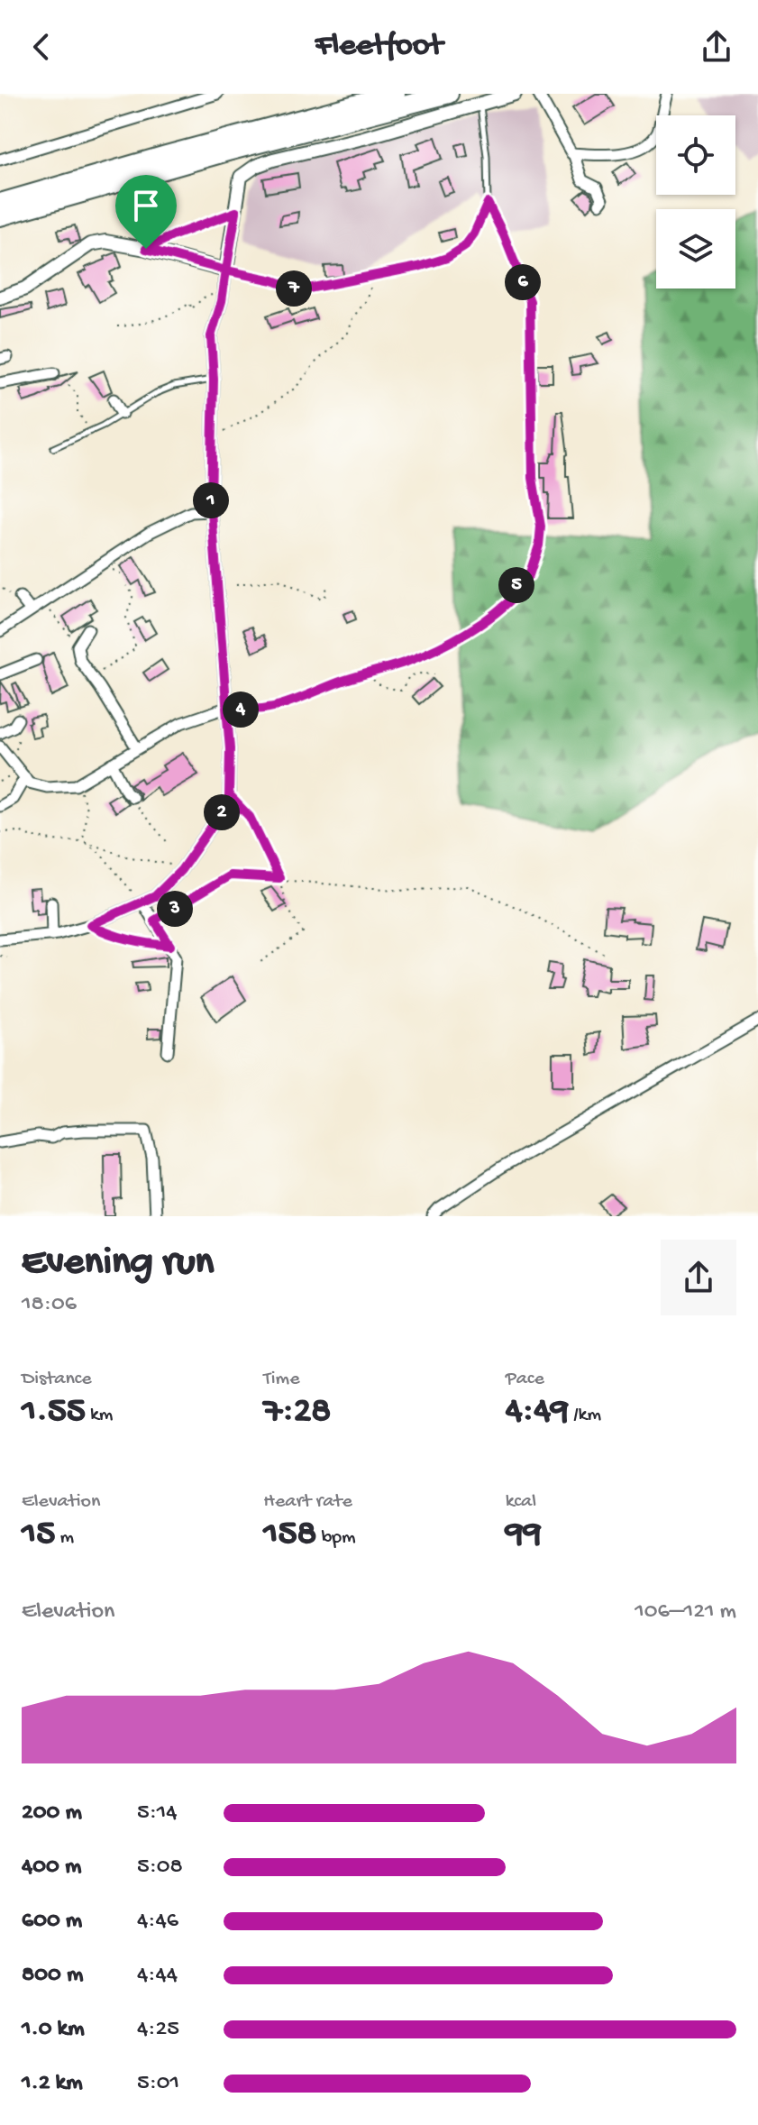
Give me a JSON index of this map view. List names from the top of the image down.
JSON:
{
  "page": {
    "header": "Fleetfoot",
    "pins": [
      "6",
      "7",
      "1",
      "5",
      "4",
      "2",
      "3"
    ],
    "heading": ["Evening run", "18:06"],
    "stats": [
      ["Distance", "1.55 km"],
      ["Time", "7:28"],
      ["Pace", "4:49 /km"],
      ["Elevation", "15 m"],
      ["Heart rate", "158 bpm"],
      ["kcal", "99"]
    ],
    "chart": ["Elevation", "106–121 m"],
    "list": [
      {
        "name": "200 m",
        "note": "5:14"
      },
      {
        "name": "400 m",
        "note": "5:08"
      },
      {
        "name": "600 m",
        "note": "4:46"
      },
      {
        "name": "800 m",
        "note": "4:44"
      },
      {
        "name": "1.0 km",
        "note": "4:25"
      },
      {
        "name": "1.2 km",
        "note": "5:01"
      }
    ]
  }
}
